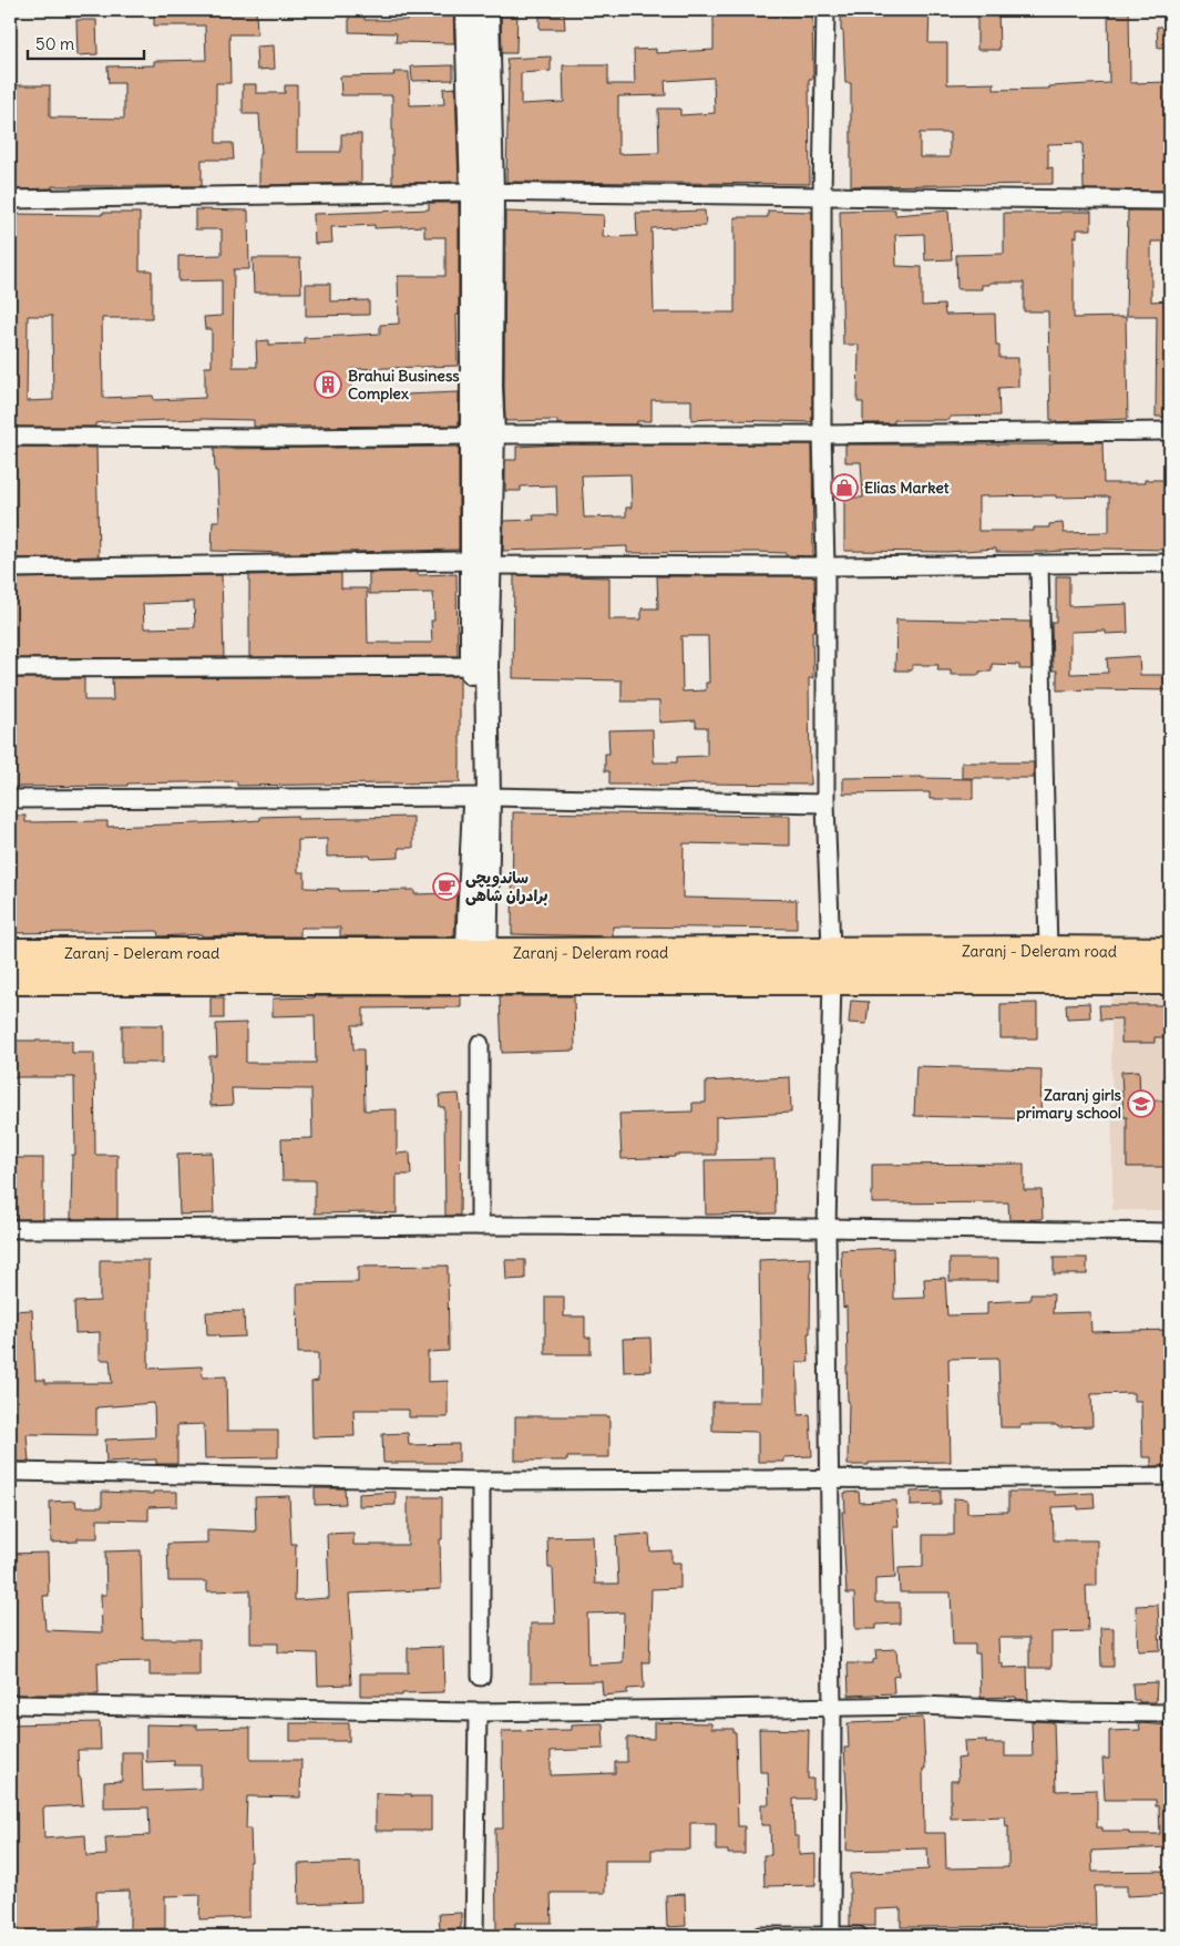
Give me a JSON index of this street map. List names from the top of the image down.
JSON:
{
  "streets": {
    "highway": ["Zaranj - Deleram road"]
  },
  "places": {
    "building": ["Brahui Business Complex"],
    "shop": ["Elias Market"],
    "cafe": ["ساندویچی برادران شاهی"],
    "school or university": ["Zaranj girls primary school"]
  },
  "scale_bar": "50 m"
}
